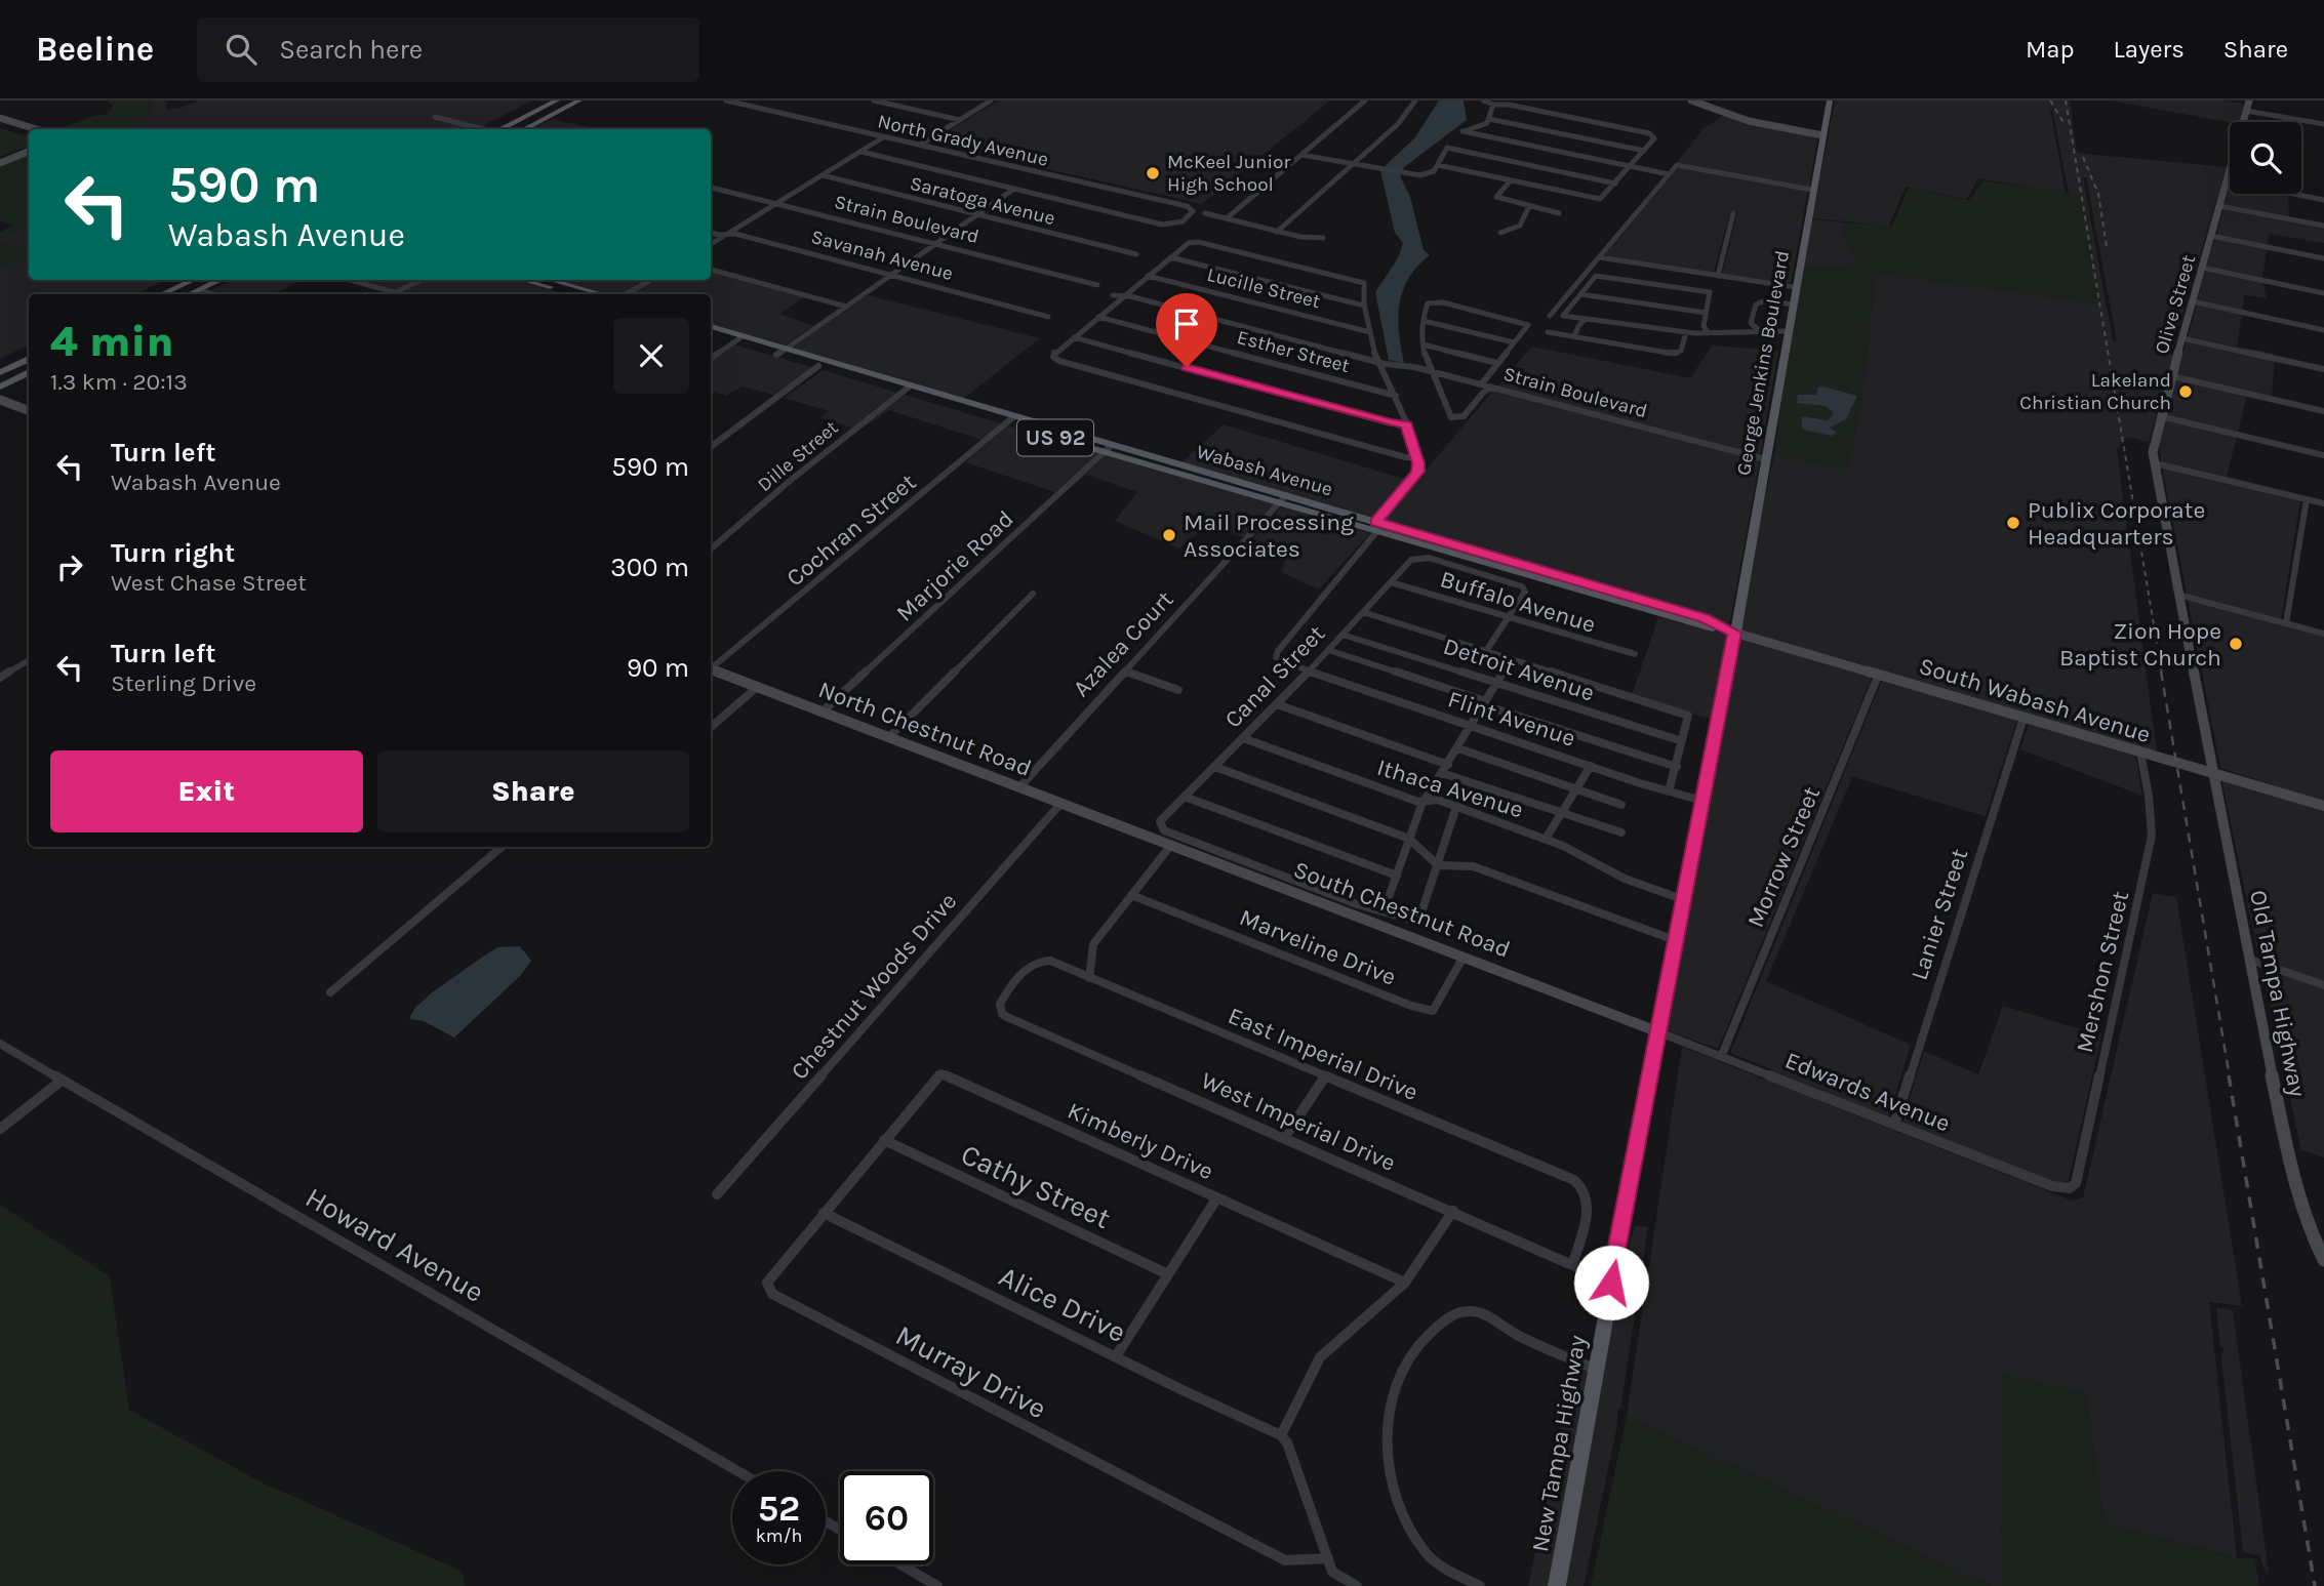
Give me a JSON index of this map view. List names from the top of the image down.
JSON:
{
  "streets": {
    "main road": [
      "Olive Street",
      "George Jenkins Boulevard",
      "US 92",
      "Wabash Avenue",
      "South Wabash Avenue",
      "North Chestnut Road",
      "South Chestnut Road",
      "Old Tampa Highway",
      "New Tampa Highway"
    ],
    "street": [
      "North Grady Avenue",
      "Saratoga Avenue",
      "Strain Boulevard",
      "Savanah Avenue",
      "Lucille Street",
      "Esther Street",
      "Dille Street",
      "Cochran Street",
      "Marjorie Road",
      "Buffalo Avenue",
      "Azalea Court",
      "Detroit Avenue",
      "Canal Street",
      "Flint Avenue",
      "Ithaca Avenue",
      "Morrow Street",
      "Lanier Street",
      "Marveline Drive",
      "Mershon Street",
      "Chestnut Woods Drive",
      "East Imperial Drive",
      "Edwards Avenue",
      "West Imperial Drive",
      "Kimberly Drive",
      "Cathy Street",
      "Howard Avenue",
      "Alice Drive",
      "Murray Drive"
    ]
  },
  "crossings": [
    ["Strain Boulevard", "George Jenkins Boulevard"],
    ["Olive Street", "South Wabash Avenue"],
    ["Olive Street", "Old Tampa Highway"],
    ["George Jenkins Boulevard", "Wabash Avenue"],
    ["George Jenkins Boulevard", "South Wabash Avenue"],
    ["George Jenkins Boulevard", "New Tampa Highway"],
    ["Dille Street", "Wabash Avenue"],
    ["Wabash Avenue", "Cochran Street"],
    ["Wabash Avenue", "Marjorie Road"],
    ["Wabash Avenue", "Azalea Court"],
    ["Wabash Avenue", "South Wabash Avenue"],
    ["Wabash Avenue", "Flint Avenue"],
    ["Wabash Avenue", "New Tampa Highway"],
    ["Marjorie Road", "North Chestnut Road"],
    ["Buffalo Avenue", "Canal Street"],
    ["Azalea Court", "North Chestnut Road"],
    ["Detroit Avenue", "Canal Street"],
    ["Canal Street", "Flint Avenue"],
    ["Canal Street", "Ithaca Avenue"],
    ["South Wabash Avenue", "Morrow Street"],
    ["South Wabash Avenue", "Lanier Street"],
    ["South Wabash Avenue", "Mershon Street"],
    ["South Wabash Avenue", "Old Tampa Highway"],
    ["South Wabash Avenue", "New Tampa Highway"],
    ["Flint Avenue", "New Tampa Highway"],
    ["North Chestnut Road", "South Chestnut Road"],
    ["North Chestnut Road", "Chestnut Woods Drive"],
    ["Ithaca Avenue", "New Tampa Highway"],
    ["Morrow Street", "Edwards Avenue"],
    ["South Chestnut Road", "Marveline Drive"],
    ["South Chestnut Road", "Edwards Avenue"],
    ["South Chestnut Road", "New Tampa Highway"],
    ["Lanier Street", "Edwards Avenue"],
    ["Mershon Street", "Edwards Avenue"],
    ["East Imperial Drive", "West Imperial Drive"],
    ["Edwards Avenue", "New Tampa Highway"],
    ["West Imperial Drive", "New Tampa Highway"],
    ["Kimberly Drive", "Cathy Street"],
    ["Kimberly Drive", "Murray Drive"],
    ["Cathy Street", "Murray Drive"],
    ["Alice Drive", "Murray Drive"]
  ],
  "places": [
    "McKeel Junior High School",
    "Lakeland Christian Church",
    "Publix Corporate Headquarters",
    "Mail Processing Associates",
    "Zion Hope Baptist Church"
  ],
  "page": {
    "header": "Beeline",
    "search": "Search here",
    "nav": ["Map", "Layers", "Share"],
    "turn": ["590 m", "Wabash Avenue"],
    "heading": ["4 min", "1.3 km · 20:13"],
    "list": [
      {
        "name": "Turn left",
        "note": "Wabash Avenue",
        "value": "590 m"
      },
      {
        "name": "Turn right",
        "note": "West Chase Street",
        "value": "300 m"
      },
      {
        "name": "Turn left",
        "note": "Sterling Drive",
        "value": "90 m"
      }
    ],
    "buttons": ["Exit", "Share"],
    "speed": "52 km/h",
    "limit": "60"
  }
}
